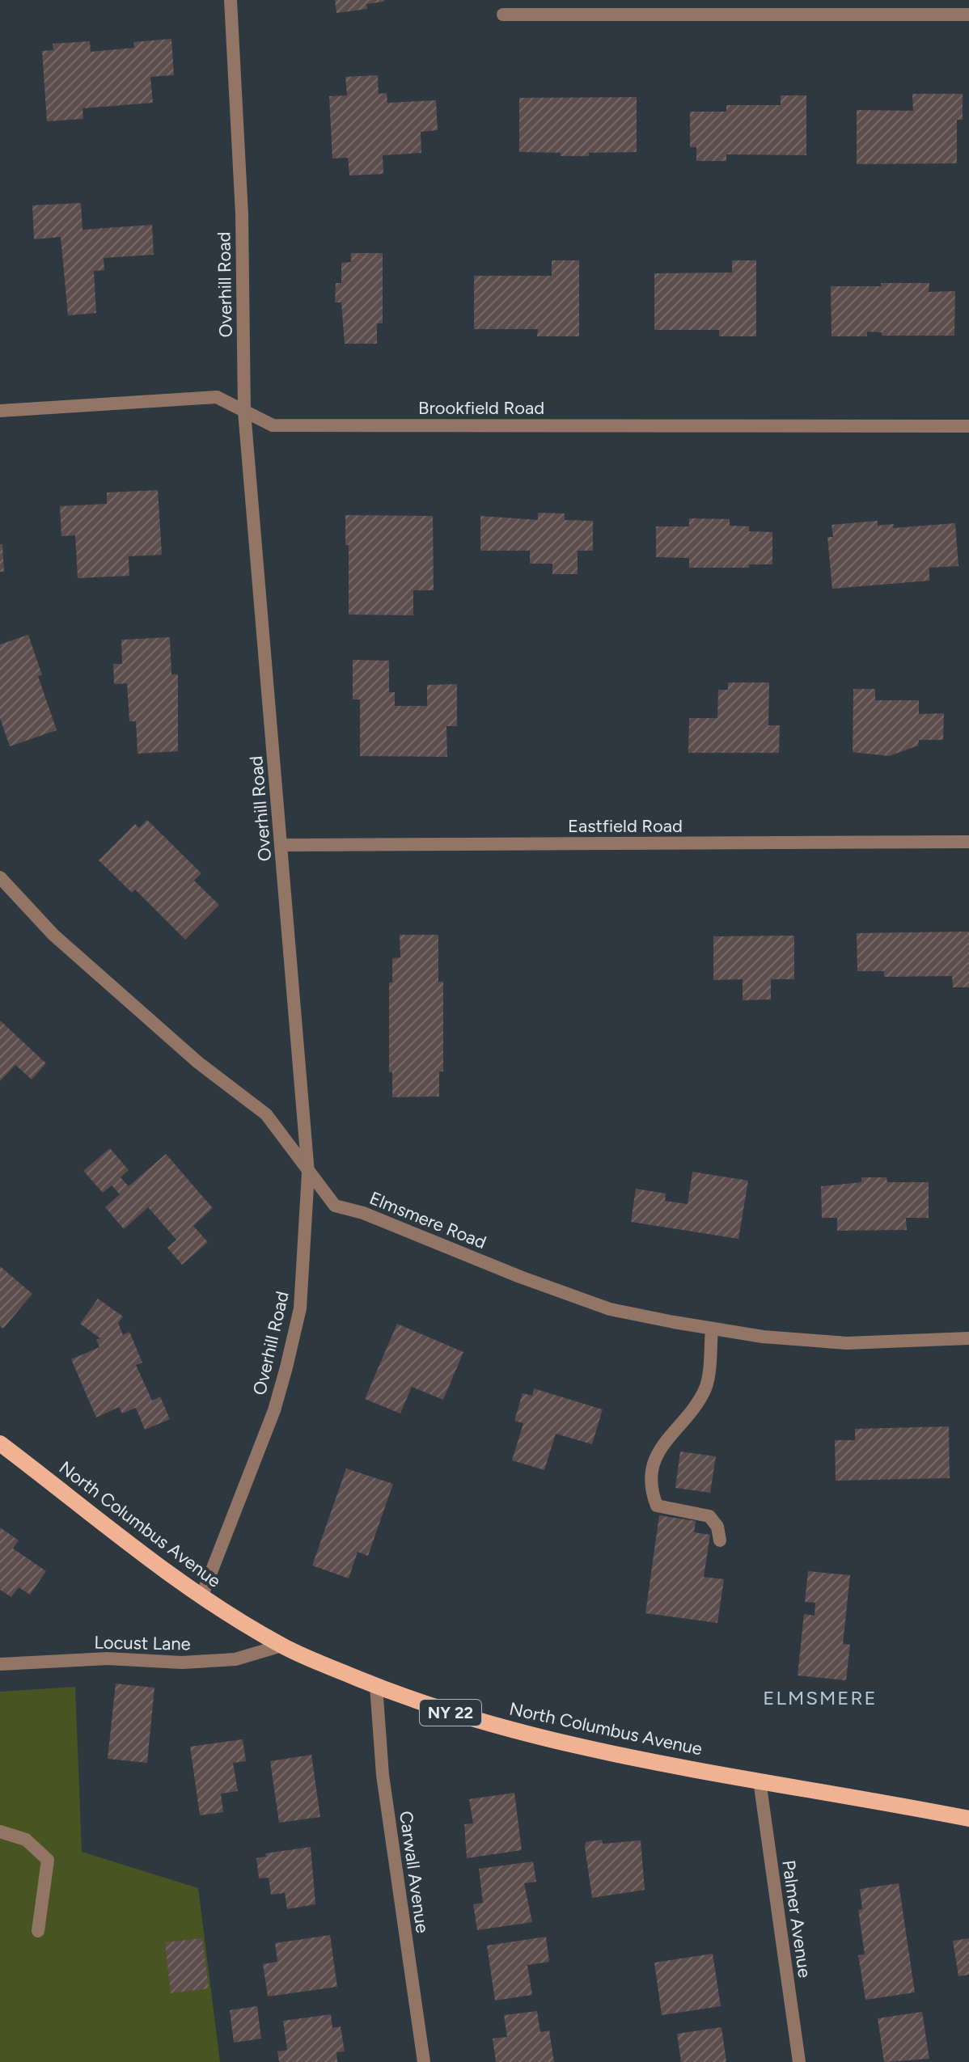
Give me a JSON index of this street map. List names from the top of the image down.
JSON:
{
  "streets": {
    "main road": ["North Columbus Avenue", "NY 22"],
    "street": [
      "Overhill Road",
      "Brookfield Road",
      "Eastfield Road",
      "Elmsmere Road",
      "Locust Lane",
      "Carwall Avenue",
      "Palmer Avenue"
    ]
  },
  "crossings": [
    ["Overhill Road", "Brookfield Road"],
    ["Overhill Road", "Eastfield Road"],
    ["Overhill Road", "Elmsmere Road"],
    ["Overhill Road", "North Columbus Avenue"],
    ["North Columbus Avenue", "Locust Lane"],
    ["North Columbus Avenue", "Carwall Avenue"],
    ["North Columbus Avenue", "Palmer Avenue"]
  ],
  "districts": ["ELMSMERE"]
}
